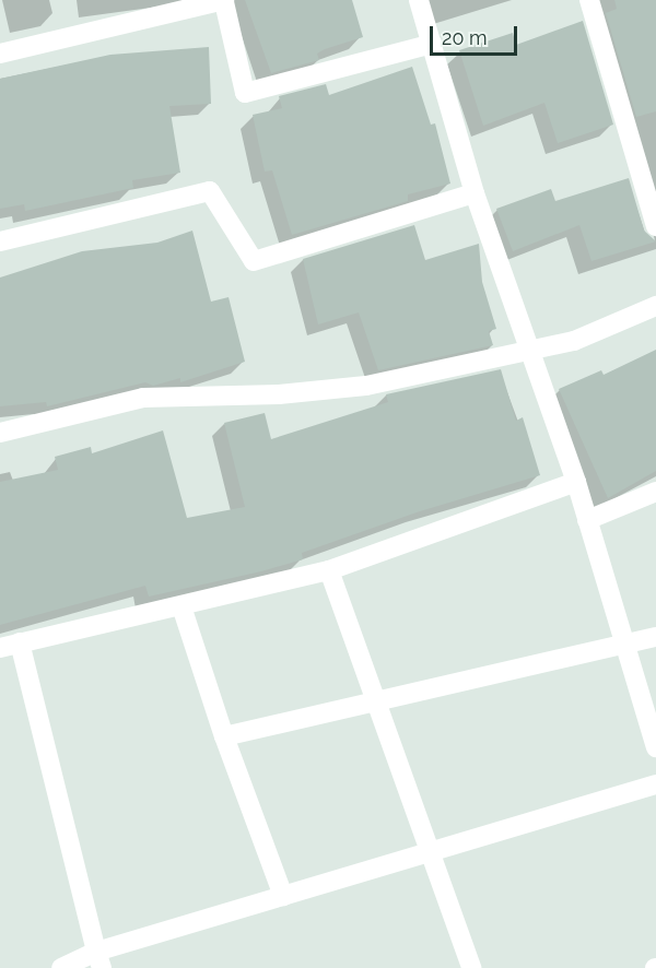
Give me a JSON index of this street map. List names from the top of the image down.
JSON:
{
  "scale_bar": "20 m"
}
